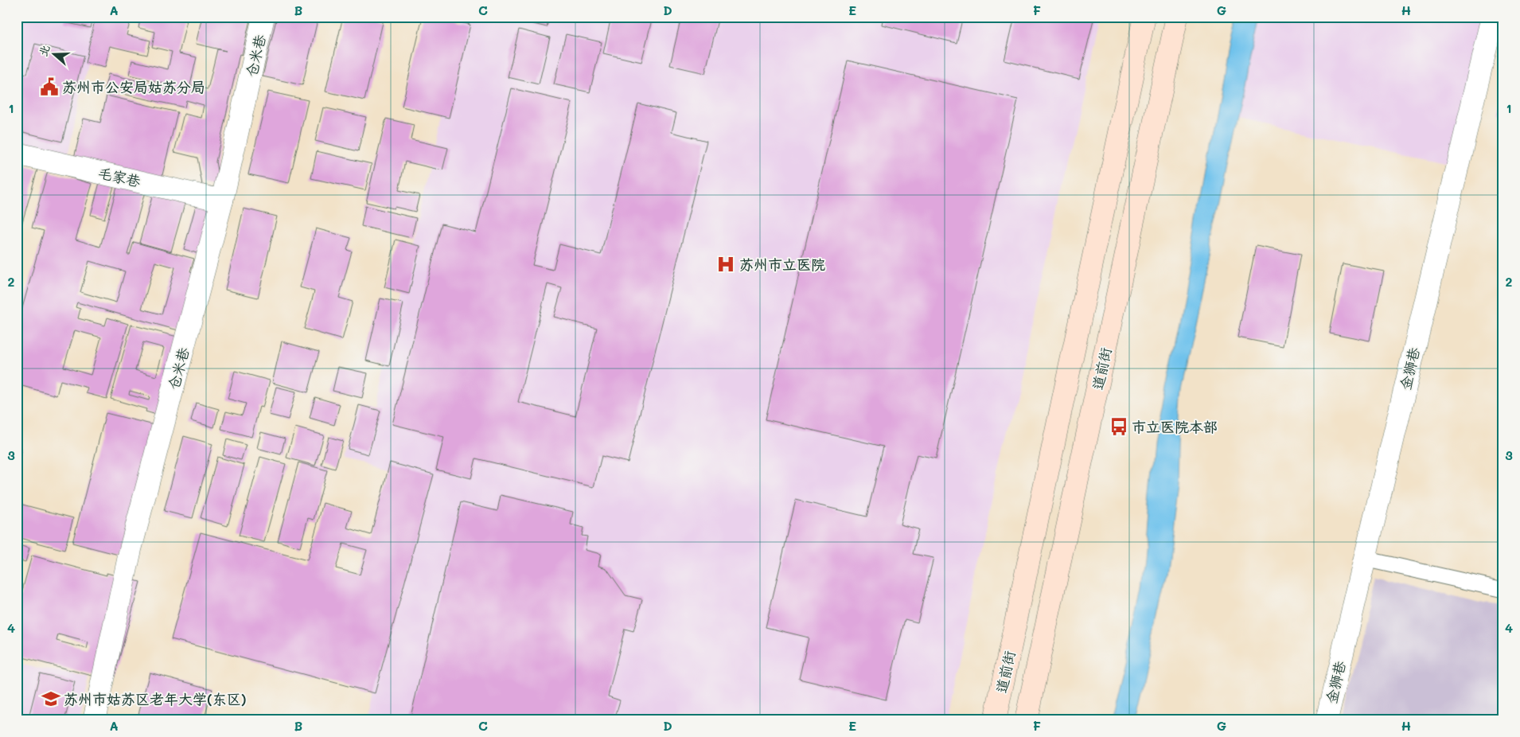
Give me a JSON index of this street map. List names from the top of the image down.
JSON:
{
  "streets": {
    "main road": ["道前街"],
    "street": ["仓米巷", "毛家巷", "金狮巷"]
  },
  "crossings": [
    ["仓米巷", "毛家巷"]
  ],
  "places": {
    "public building": ["苏州市公安局姑苏分局"],
    "hospital": ["苏州市立医院"],
    "bus stop": ["市立医院本部"],
    "school or university": ["苏州市姑苏区老年大学(东区)"]
  },
  "north": "left",
  "grid": {
    "columns": [
      "A",
      "B",
      "C",
      "D",
      "E",
      "F",
      "G",
      "H"
    ],
    "rows": [
      "1",
      "2",
      "3",
      "4"
    ]
  }
}
